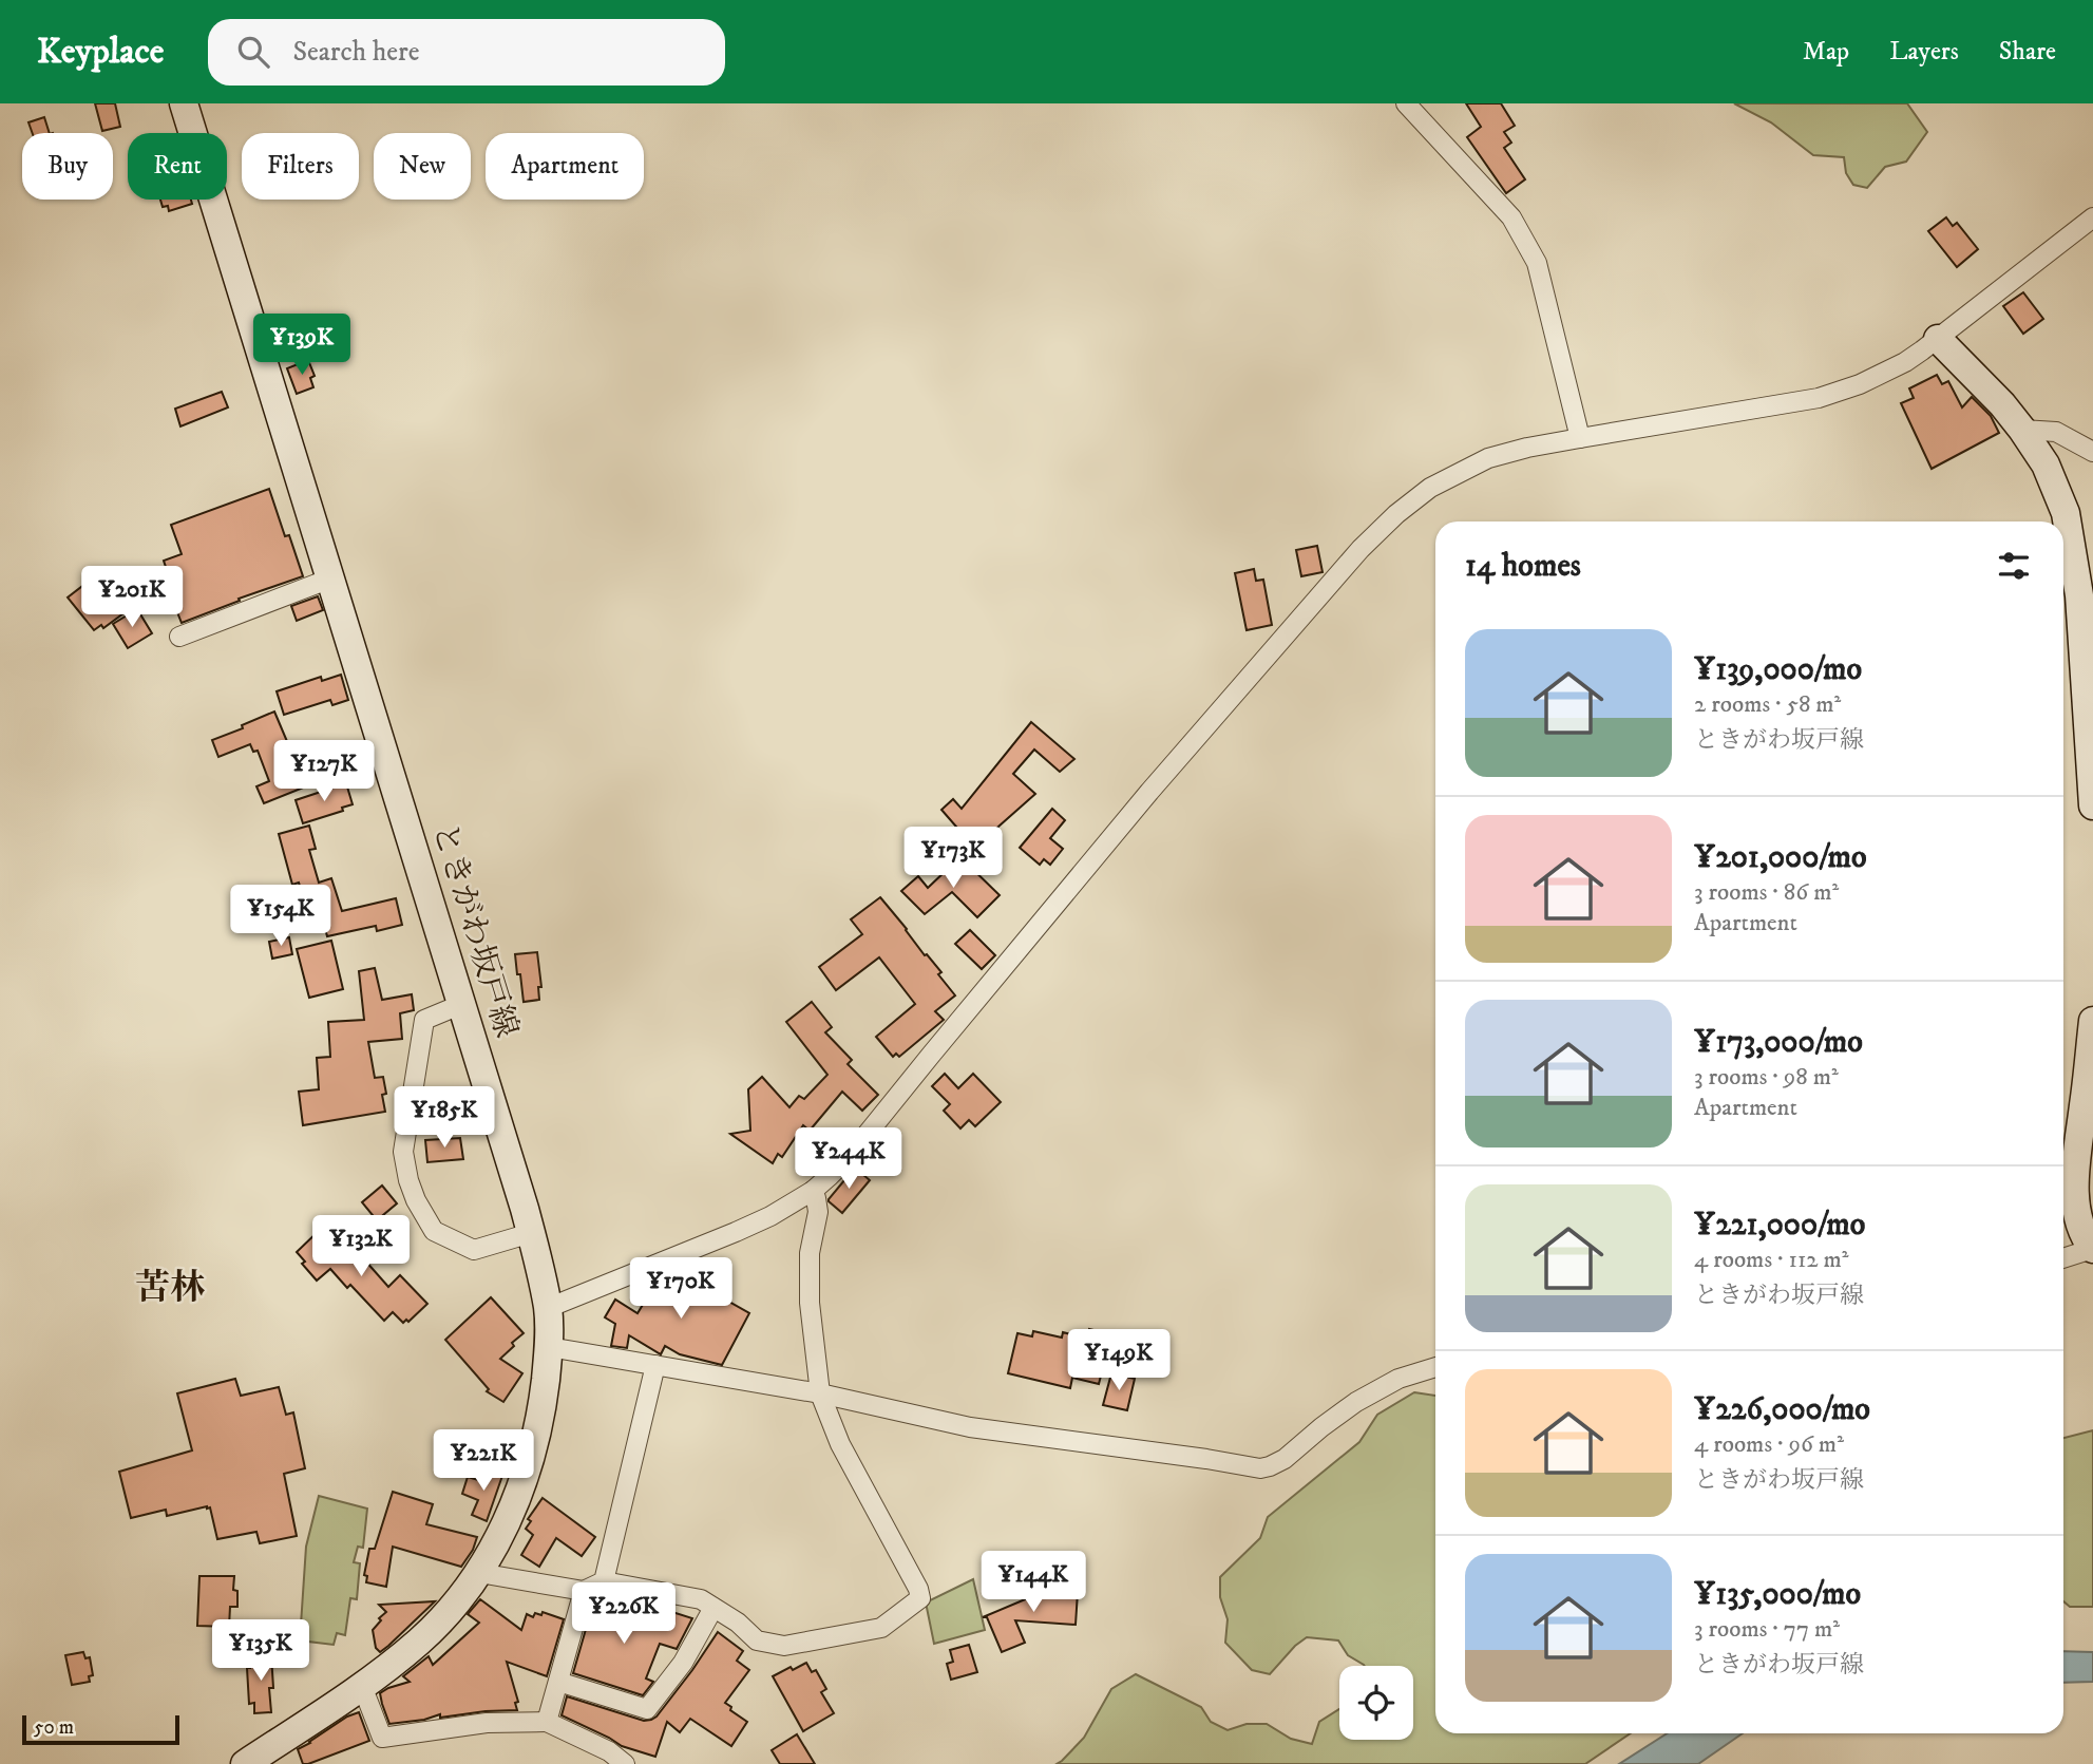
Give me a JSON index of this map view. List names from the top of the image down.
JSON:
{
  "streets": {
    "main road": ["ときがわ坂戸線"]
  },
  "districts": ["苦林"],
  "scale_bar": "50 m",
  "page": {
    "header": "Keyplace",
    "search": "Search here",
    "nav": ["Map", "Layers", "Share"],
    "chip": [
      "Buy",
      "Rent",
      "Filters",
      "New",
      "Apartment"
    ],
    "price": [
      "¥139K",
      "¥201K",
      "¥127K",
      "¥173K",
      "¥154K",
      "¥185K",
      "¥244K",
      "¥132K",
      "¥170K",
      "¥149K",
      "¥221K",
      "¥144K",
      "¥226K",
      "¥135K"
    ],
    "heading": "14 homes",
    "list": [
      {
        "name": "¥139,000/mo",
        "note": "2 rooms · 58 m² · ときがわ坂戸線"
      },
      {
        "name": "¥201,000/mo",
        "note": "3 rooms · 86 m² · Apartment"
      },
      {
        "name": "¥173,000/mo",
        "note": "3 rooms · 98 m² · Apartment"
      },
      {
        "name": "¥221,000/mo",
        "note": "4 rooms · 112 m² · ときがわ坂戸線"
      },
      {
        "name": "¥226,000/mo",
        "note": "4 rooms · 96 m² · ときがわ坂戸線"
      },
      {
        "name": "¥135,000/mo",
        "note": "3 rooms · 77 m² · ときがわ坂戸線"
      }
    ],
    "scale": "50 m"
  }
}
